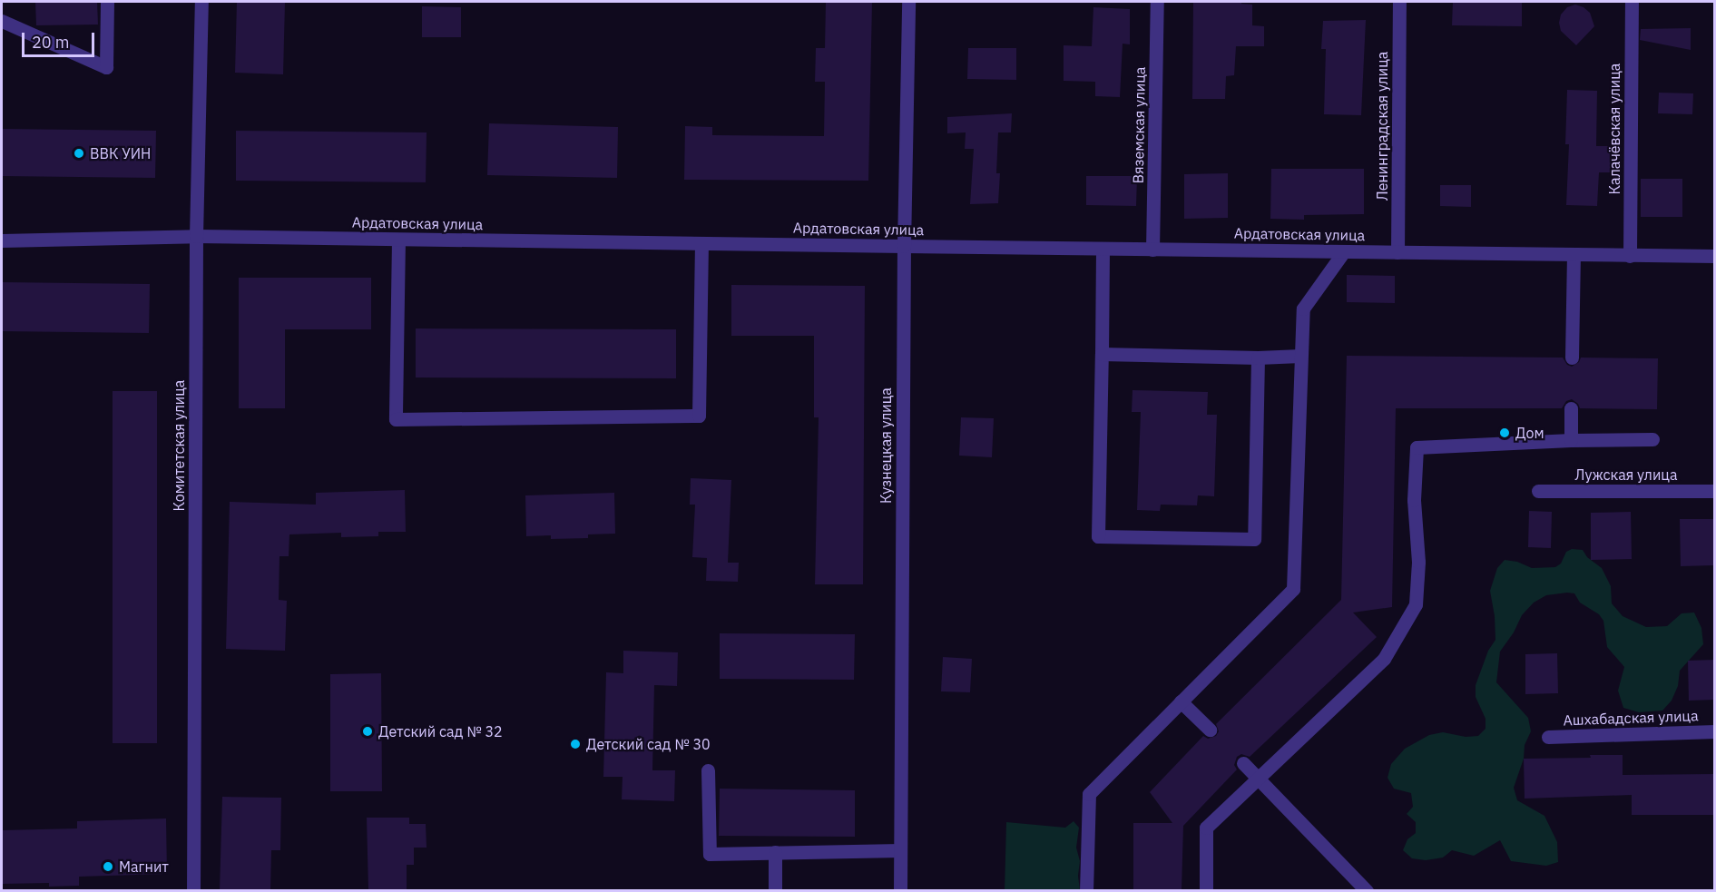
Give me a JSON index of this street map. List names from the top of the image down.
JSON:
{
  "streets": {
    "street": [
      "Вяземская улица",
      "Ленинградская улица",
      "Калачёвская улица",
      "Ардатовская улица",
      "Комитетская улица",
      "Кузнецкая улица",
      "Лужская улица",
      "Ашхабадская улица"
    ]
  },
  "crossings": [
    ["Вяземская улица", "Ардатовская улица"],
    ["Ленинградская улица", "Ардатовская улица"],
    ["Калачёвская улица", "Ардатовская улица"],
    ["Ардатовская улица", "Комитетская улица"],
    ["Ардатовская улица", "Кузнецкая улица"]
  ],
  "places": [
    "ВВК УИН",
    "Дом",
    "Детский сад № 32",
    "Детский сад № 30",
    "Магнит"
  ],
  "scale_bar": "20 m"
}
